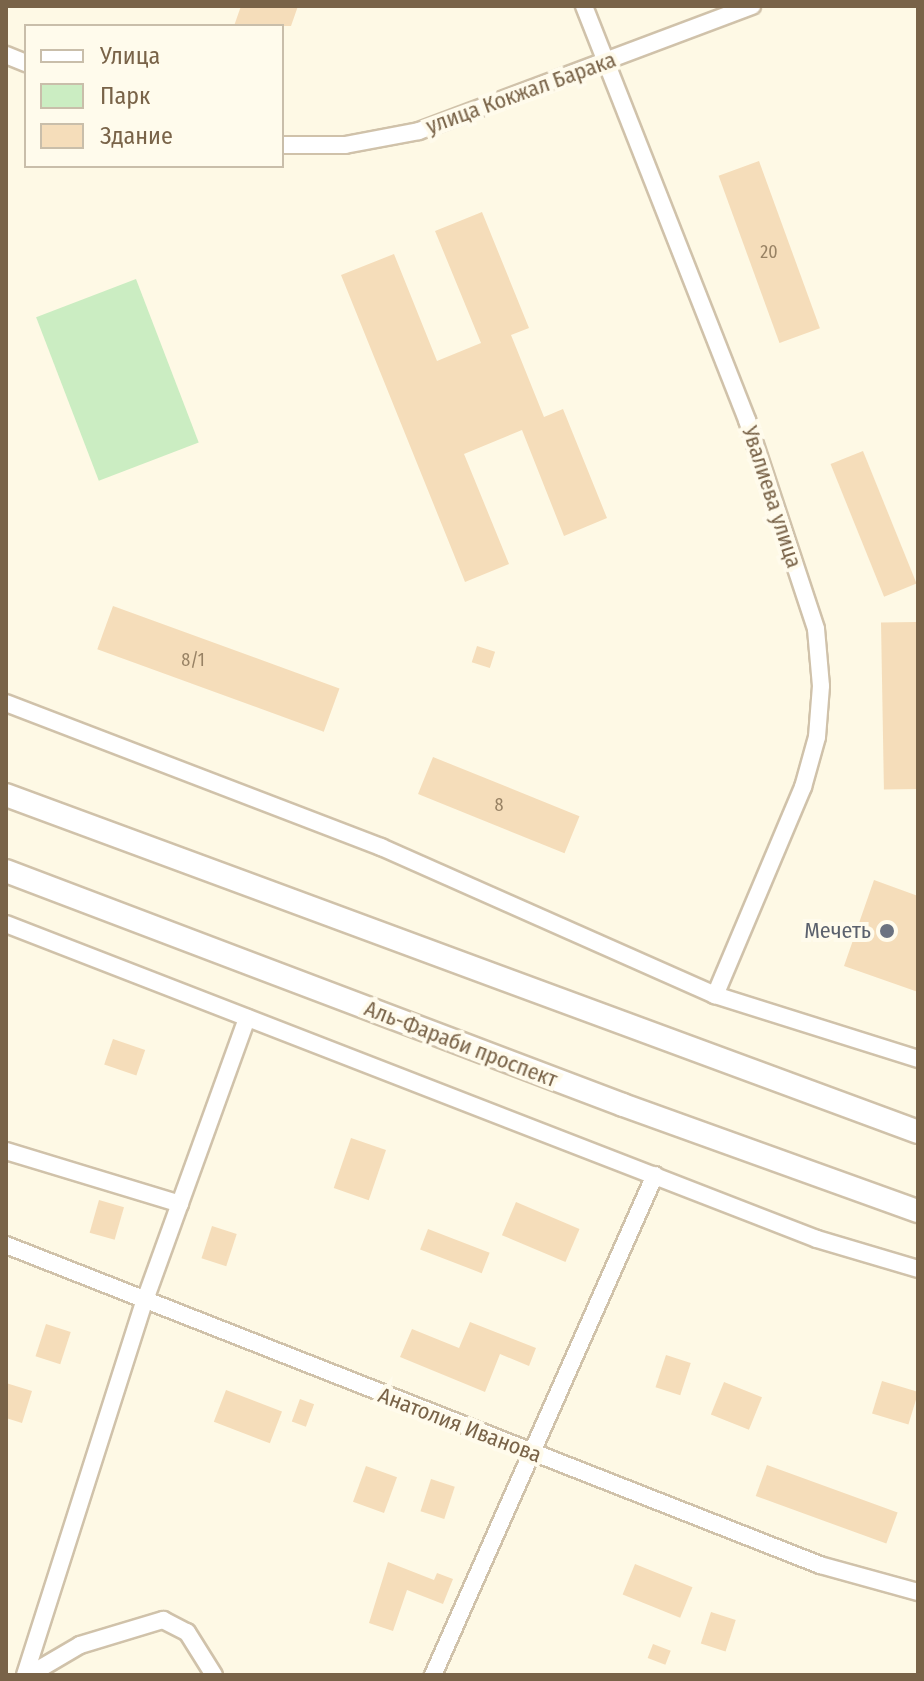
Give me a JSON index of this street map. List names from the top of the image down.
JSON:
{
  "streets": {
    "street": [
      "улица Кокжал Барака",
      "Увалиева улица",
      "Аль-Фараби проспект",
      "Анатолия Иванова"
    ]
  },
  "crossings": [
    ["улица Кокжал Барака", "Увалиева улица"]
  ],
  "places": ["Мечеть"],
  "house_numbers": ["20", "8/1", "8"],
  "legend": ["Улица", "Парк", "Здание"]
}
